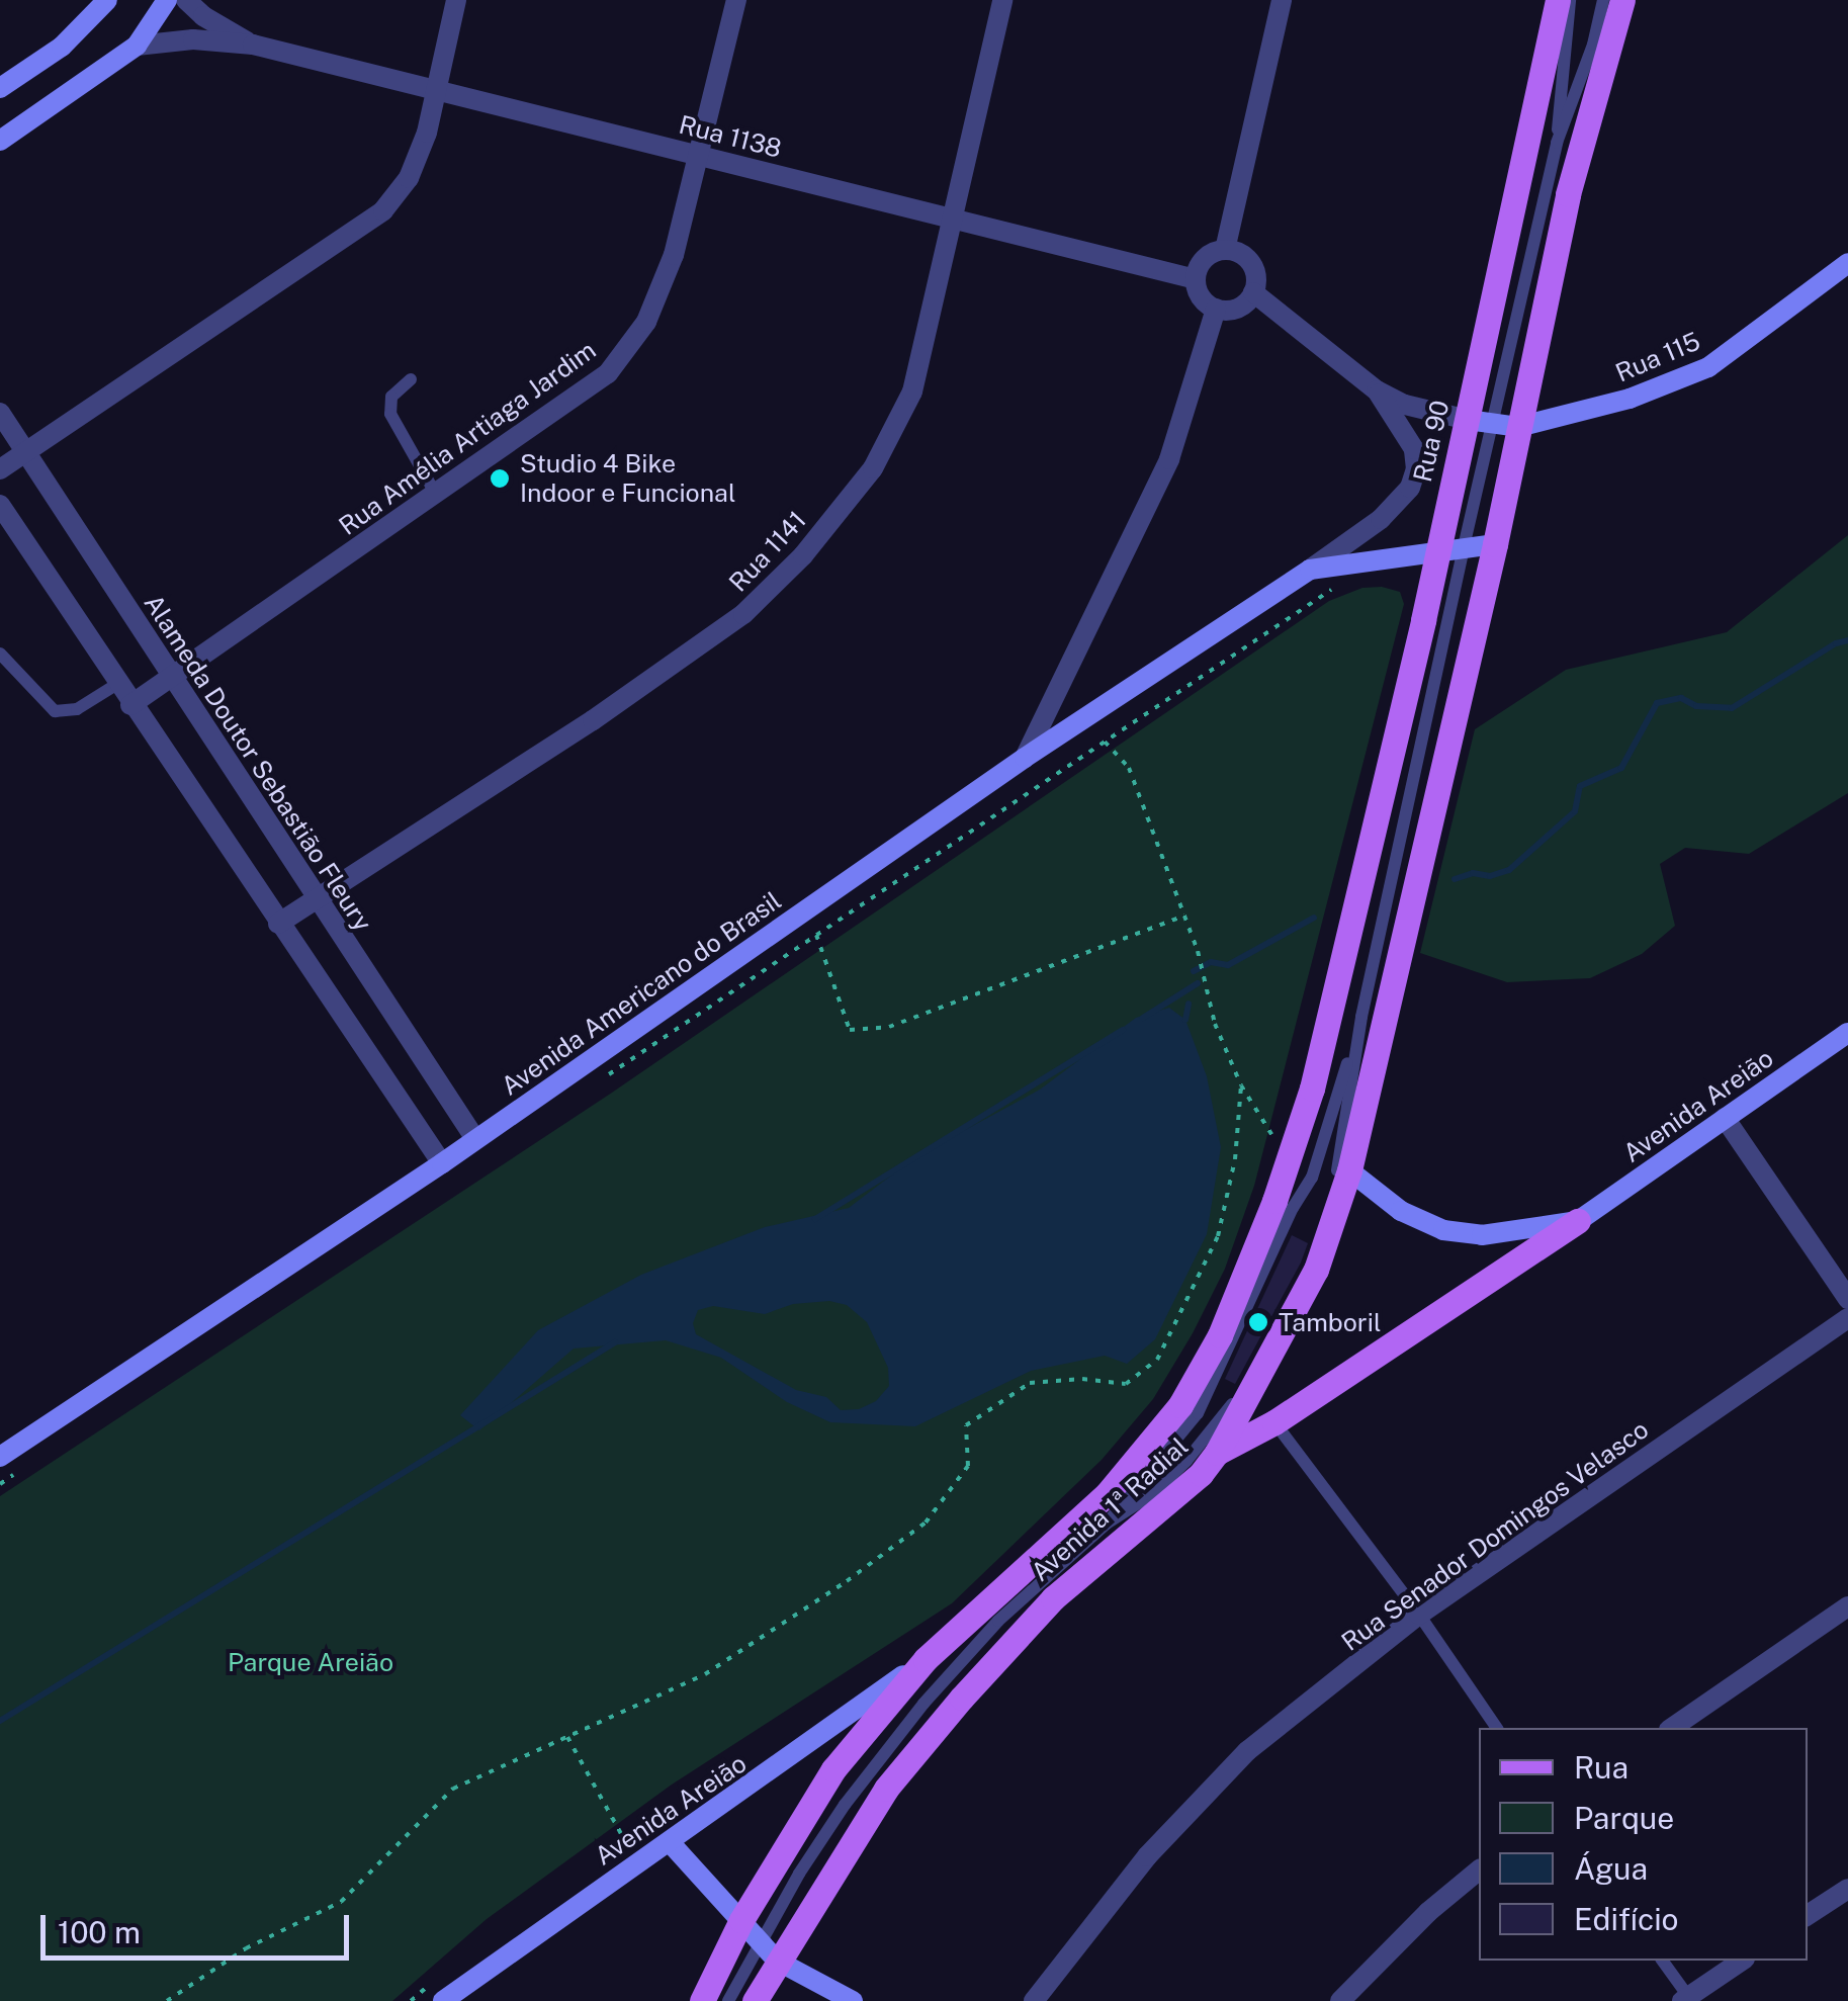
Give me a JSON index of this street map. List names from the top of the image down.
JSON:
{
  "streets": {
    "main road": ["Rua 90", "Avenida 1ª Radial"],
    "street": [
      "Rua 1138",
      "Rua 115",
      "Rua Amélia Artiaga Jardim",
      "Rua 1141",
      "Alameda Doutor Sebastião Fleury",
      "Avenida Americano do Brasil",
      "Avenida Areião",
      "Rua Senador Domingos Velasco"
    ]
  },
  "crossings": [
    ["Rua 1138", "Rua Amélia Artiaga Jardim"],
    ["Rua 1138", "Rua 1141"],
    ["Rua Amélia Artiaga Jardim", "Alameda Doutor Sebastião Fleury"],
    ["Rua 90", "Avenida Americano do Brasil"],
    ["Rua 90", "Avenida 1ª Radial"],
    ["Rua 1141", "Alameda Doutor Sebastião Fleury"],
    ["Alameda Doutor Sebastião Fleury", "Avenida Americano do Brasil"],
    ["Avenida Americano do Brasil", "Avenida 1ª Radial"],
    ["Avenida Areião", "Avenida 1ª Radial"]
  ],
  "parks": ["Parque Areião"],
  "places": ["Studio 4 Bike Indoor e Funcional", "Tamboril"],
  "legend": [
    "Rua",
    "Parque",
    "Água",
    "Edifício"
  ],
  "scale_bar": "100 m"
}
